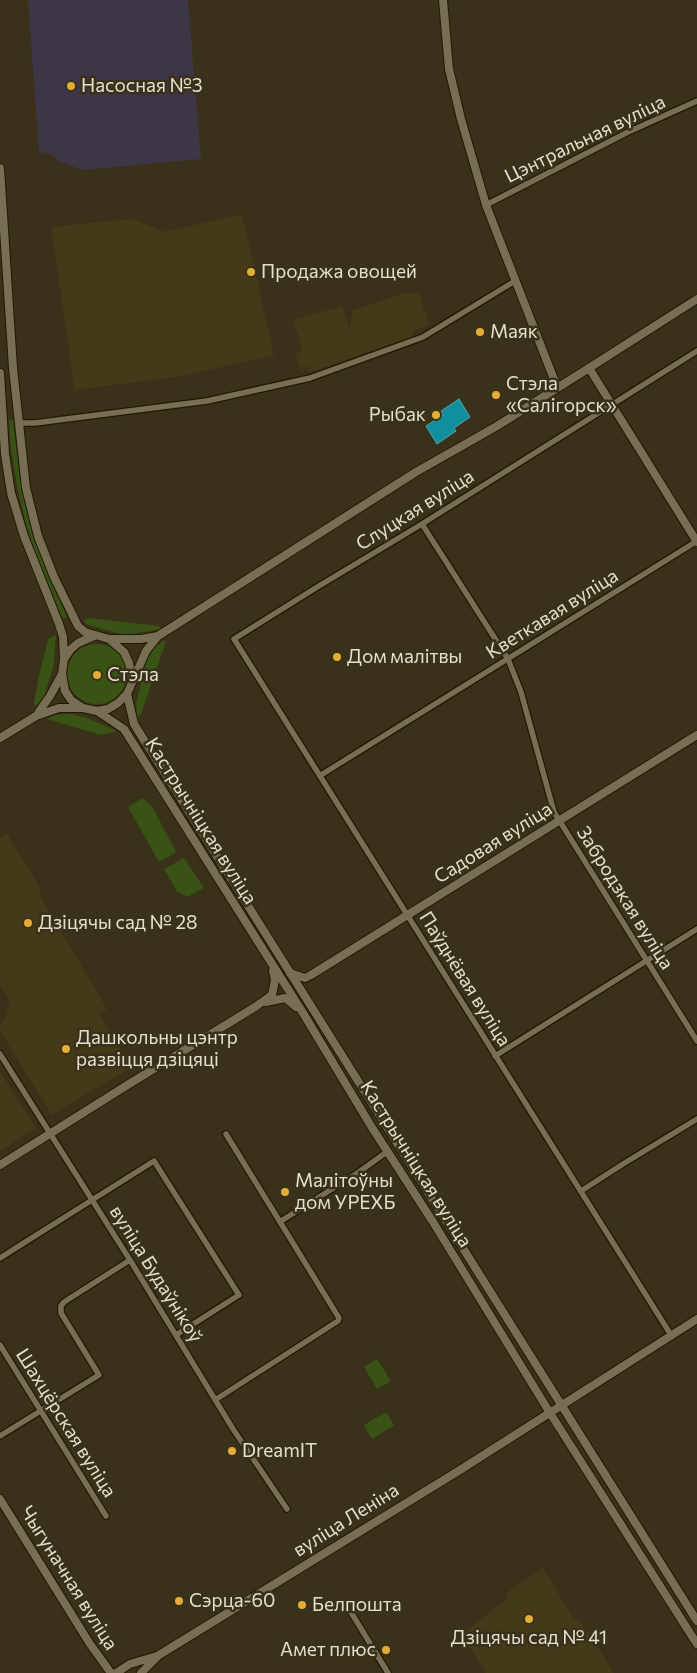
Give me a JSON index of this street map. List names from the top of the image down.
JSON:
{
  "streets": {
    "main road": [
      "Кастрычніцкая вуліца",
      "Садовая вуліца",
      "вуліца Леніна",
      "Чыгуначная вуліца"
    ],
    "street": [
      "Цэнтральная вуліца",
      "Слуцкая вуліца",
      "Кветкавая вуліца",
      "Забродзкая вуліца",
      "Паўднёвая вуліца",
      "вуліца Будаўнікоў",
      "Шахцёрская вуліца"
    ]
  },
  "crossings": [
    ["Слуцкая вуліца", "Забродзкая вуліца"],
    ["Слуцкая вуліца", "Паўднёвая вуліца"],
    ["Кветкавая вуліца", "Забродзкая вуліца"],
    ["Кветкавая вуліца", "Паўднёвая вуліца"],
    ["Кастрычніцкая вуліца", "вуліца Леніна"],
    ["Садовая вуліца", "Забродзкая вуліца"],
    ["Садовая вуліца", "Паўднёвая вуліца"],
    ["Паўднёвая вуліца", "вуліца Леніна"]
  ],
  "places": [
    "Насосная №3",
    "Продажа овощей",
    "Маяк",
    "Стэла «Салігорск»",
    "Рыбак",
    "Дом малітвы",
    "Стэла",
    "Дзіцячы сад № 28",
    "Дашкольны цэнтр развіцця дзіцяці",
    "Малітоўны дом УРЕХБ",
    "DreamIT",
    "Сэрца-60",
    "Белпошта",
    "Дзіцячы сад № 41",
    "Амет плюс"
  ]
}
